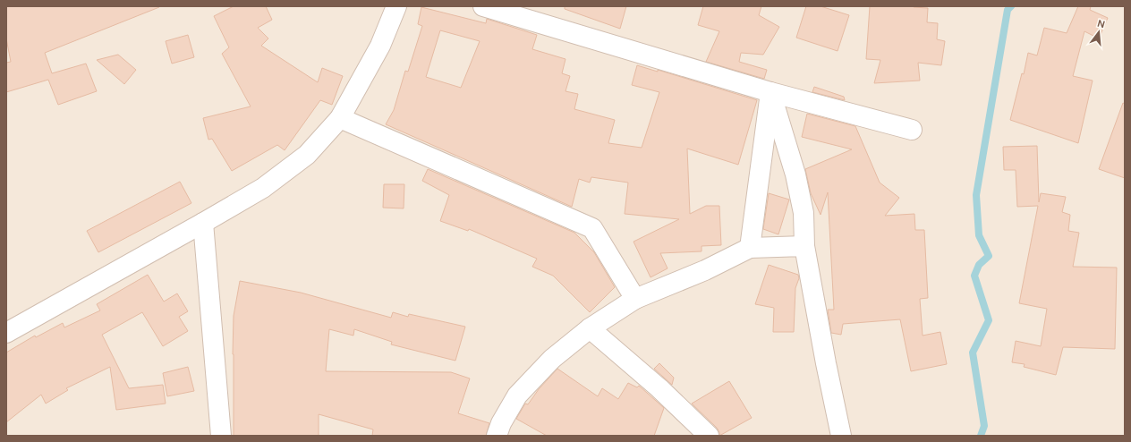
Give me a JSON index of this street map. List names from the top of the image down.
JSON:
{
  "north": "top"
}
